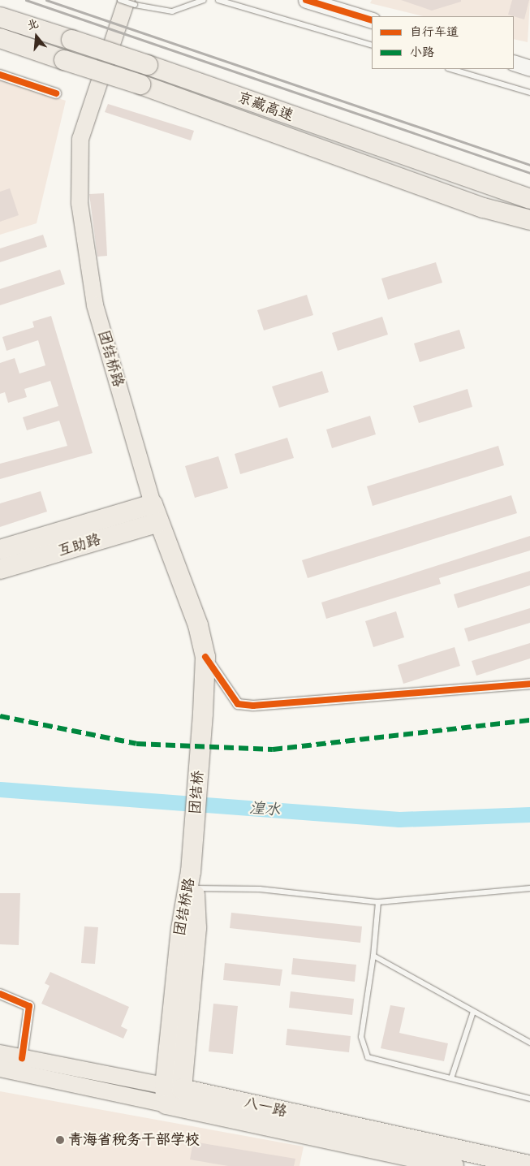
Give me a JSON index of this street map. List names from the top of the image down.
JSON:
{
  "streets": {
    "highway": [
      "京藏高速",
      "团结桥路",
      "互助路",
      "团结桥",
      "八一路"
    ]
  },
  "crossings": [
    ["团结桥路", "互助路"],
    ["团结桥路", "团结桥"],
    ["团结桥路", "八一路"]
  ],
  "water": ["湟水"],
  "places": ["青海省税务干部学校"],
  "legend": ["自行车道", "小路"],
  "north": "top"
}
